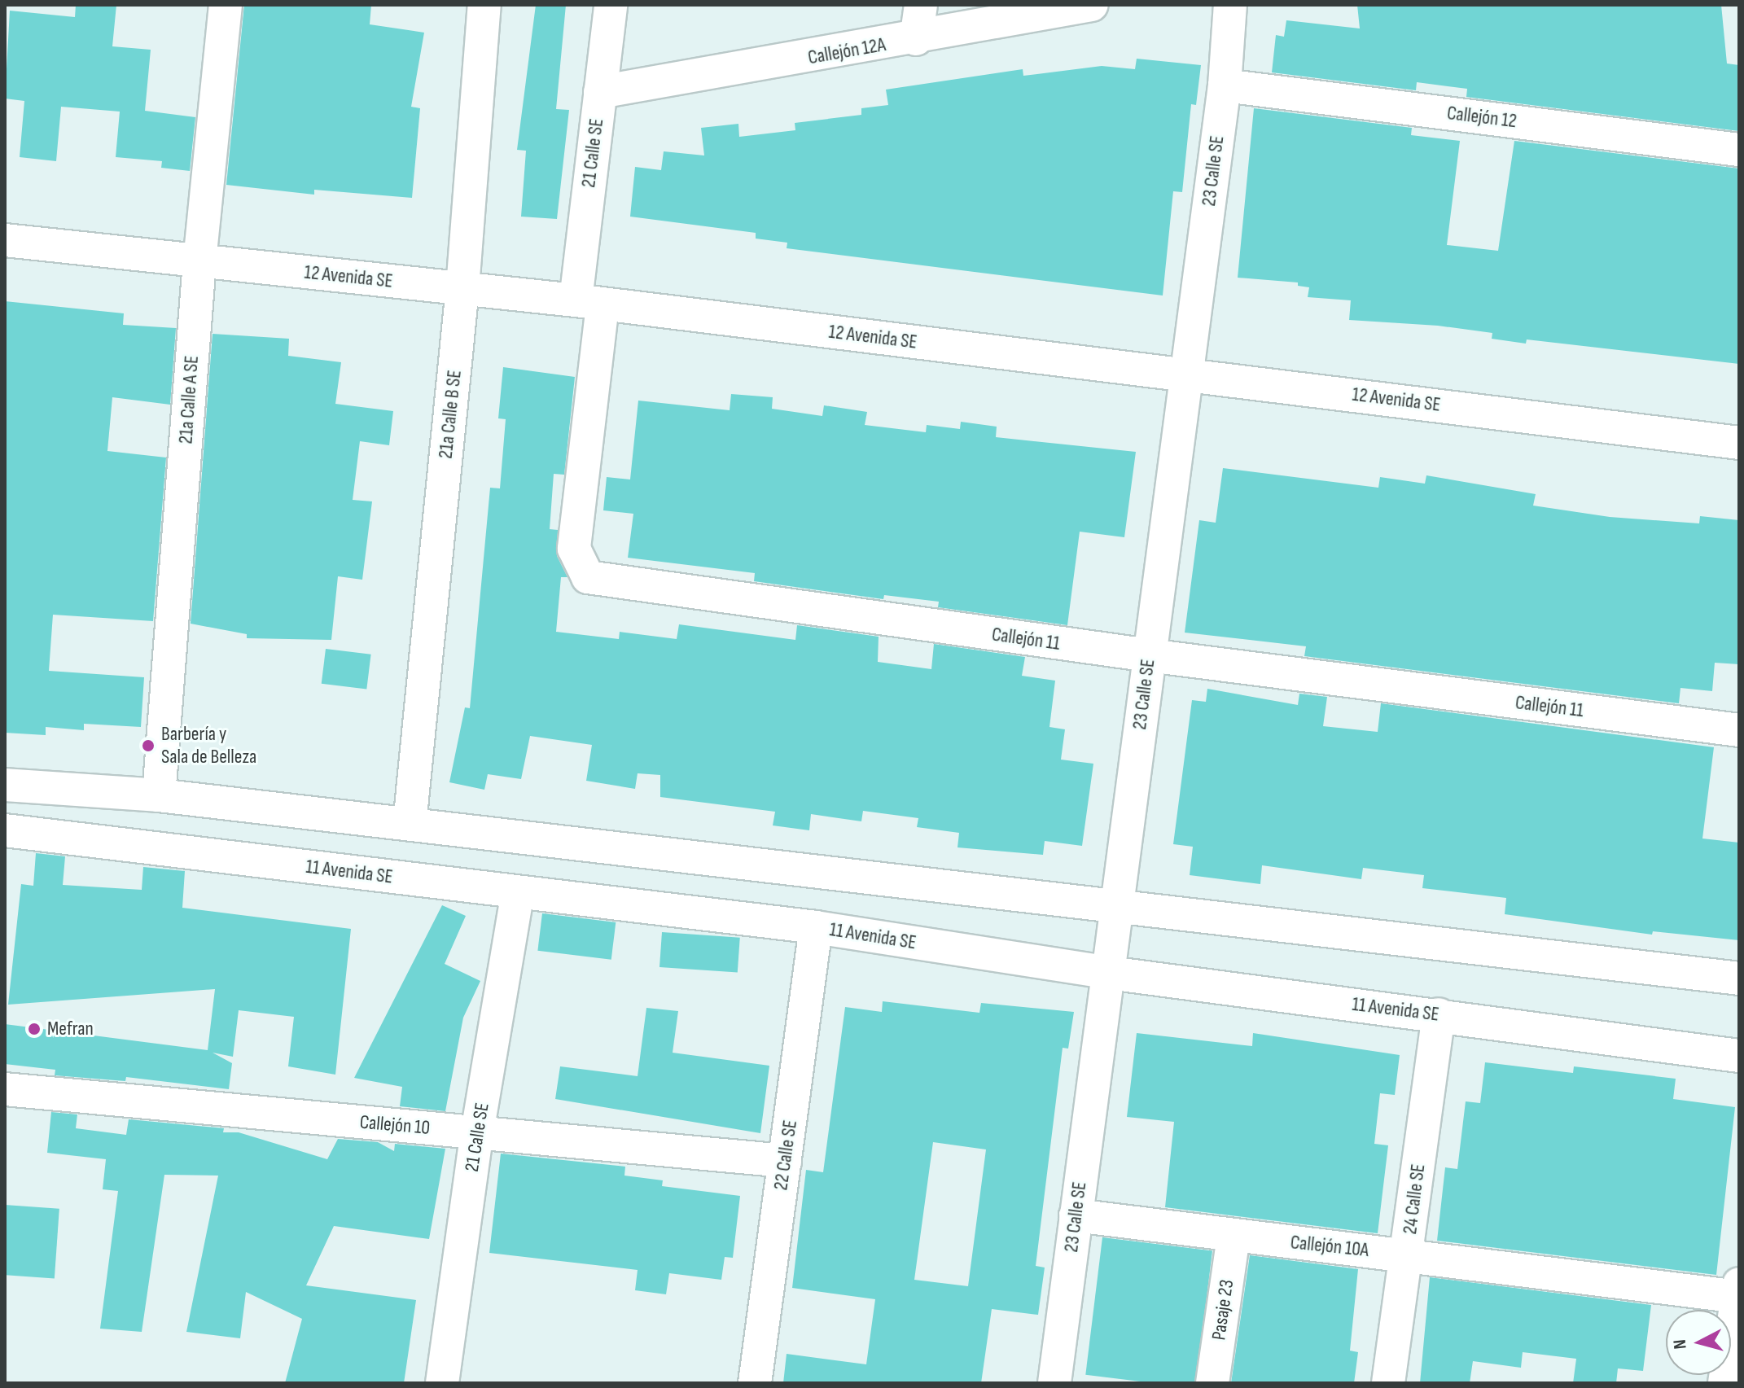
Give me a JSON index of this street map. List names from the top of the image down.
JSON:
{
  "streets": {
    "street": [
      "Callejón 12A",
      "Callejón 12",
      "21 Calle SE",
      "23 Calle SE",
      "12 Avenida SE",
      "21a Calle A SE",
      "21a Calle B SE",
      "Callejón 11",
      "11 Avenida SE",
      "Callejón 10",
      "22 Calle SE",
      "24 Calle SE",
      "Callejón 10A",
      "Pasaje 23"
    ]
  },
  "crossings": [
    ["Callejón 12A", "21 Calle SE"],
    ["Callejón 12", "23 Calle SE"],
    ["21 Calle SE", "12 Avenida SE"],
    ["21 Calle SE", "Callejón 11"],
    ["21 Calle SE", "11 Avenida SE"],
    ["21 Calle SE", "Callejón 10"],
    ["23 Calle SE", "12 Avenida SE"],
    ["23 Calle SE", "Callejón 11"],
    ["23 Calle SE", "11 Avenida SE"],
    ["23 Calle SE", "Callejón 10A"],
    ["12 Avenida SE", "21a Calle A SE"],
    ["12 Avenida SE", "21a Calle B SE"],
    ["12 Avenida SE", "Callejón 11"],
    ["11 Avenida SE", "22 Calle SE"],
    ["11 Avenida SE", "24 Calle SE"],
    ["Callejón 10", "22 Calle SE"],
    ["24 Calle SE", "Callejón 10A"],
    ["Callejón 10A", "Pasaje 23"]
  ],
  "places": ["Barbería y Sala de Belleza", "Mefran"],
  "north": "left"
}
